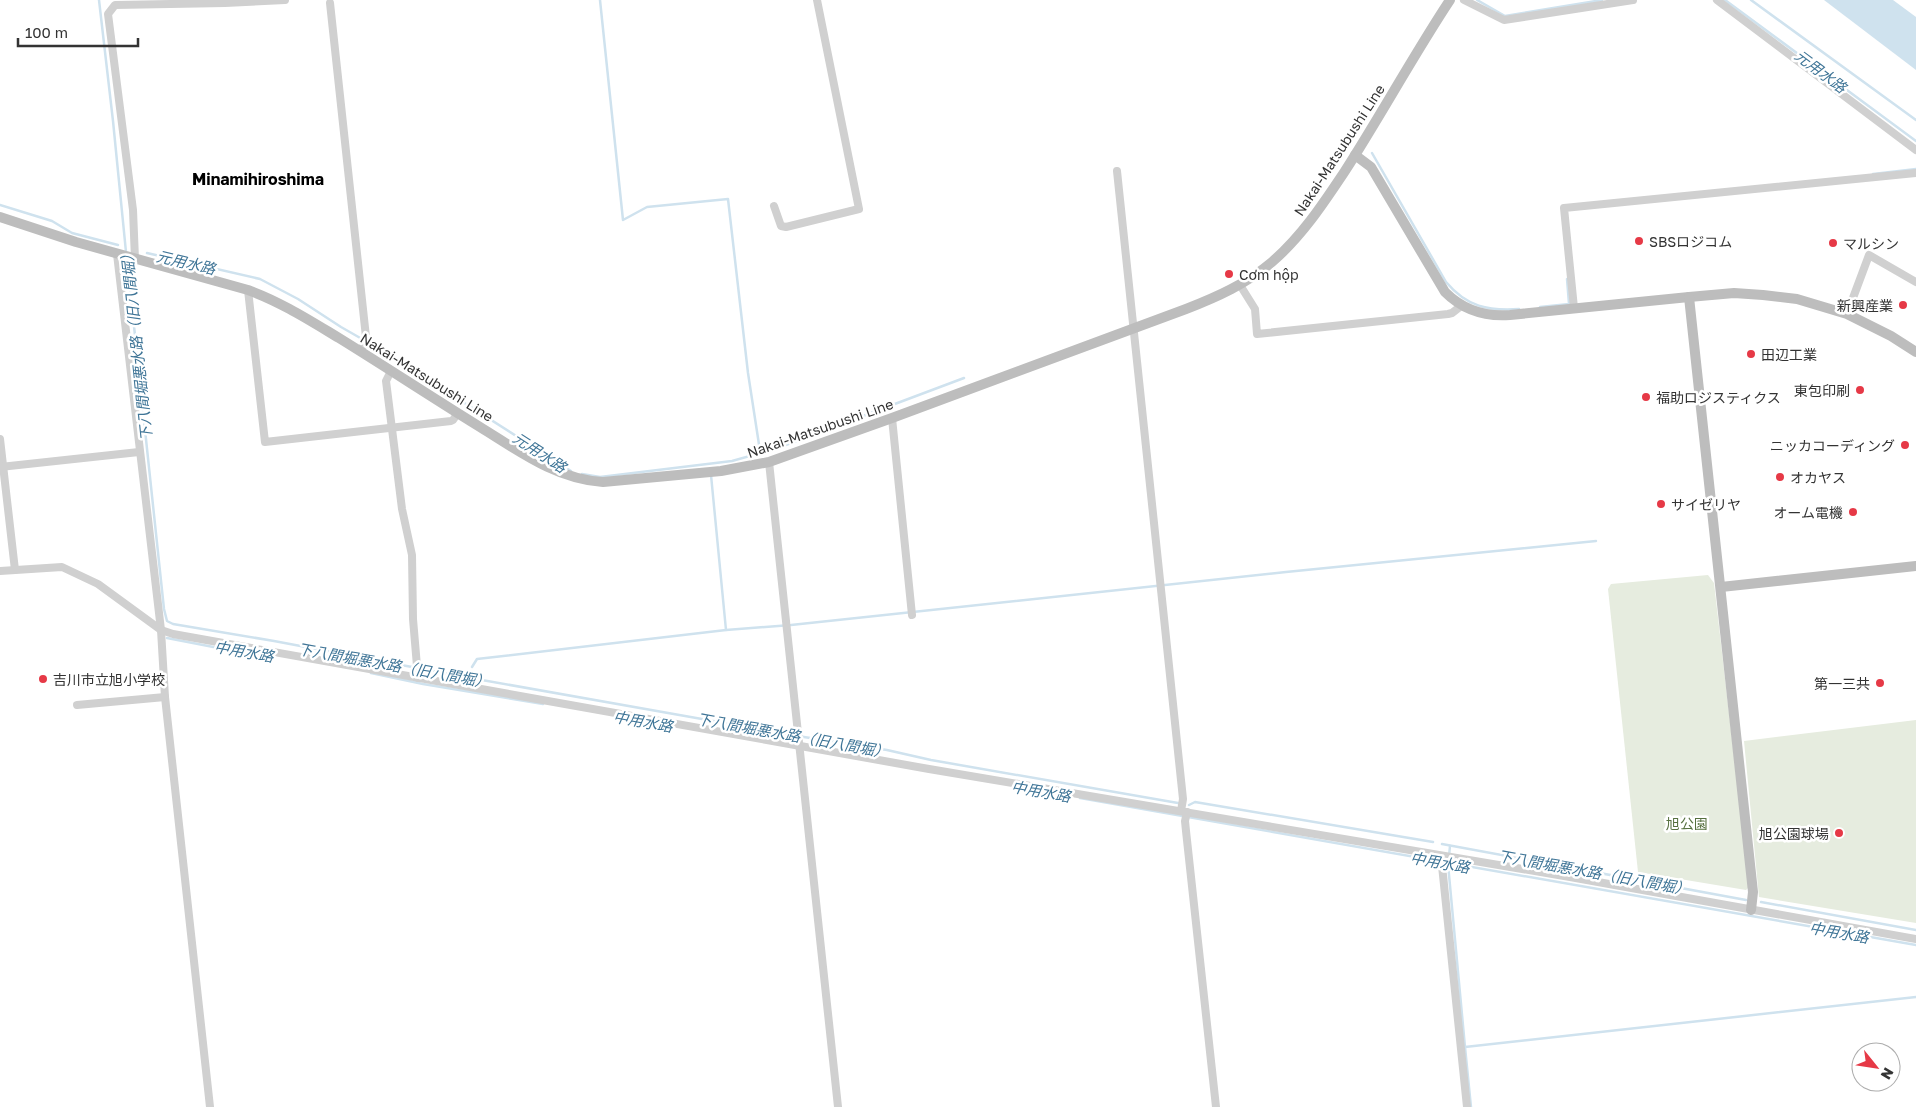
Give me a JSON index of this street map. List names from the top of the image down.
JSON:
{
  "streets": {
    "main road": ["Nakai-Matsubushi Line"]
  },
  "districts": ["Minamihiroshima"],
  "water": ["元用水路", "下八間堀悪水路（旧八間堀）", "中用水路"],
  "parks": ["旭公園"],
  "places": [
    "SBSロジコム",
    "マルシン",
    "Cơm hộp",
    "新興産業",
    "田辺工業",
    "東包印刷",
    "福助ロジスティクス",
    "ニッカコーディング",
    "オカヤス",
    "サイゼリヤ",
    "オーム電機",
    "吉川市立旭小学校",
    "第一三共",
    "旭公園球場"
  ],
  "scale_bar": "100 m",
  "north": "bottom right"
}
